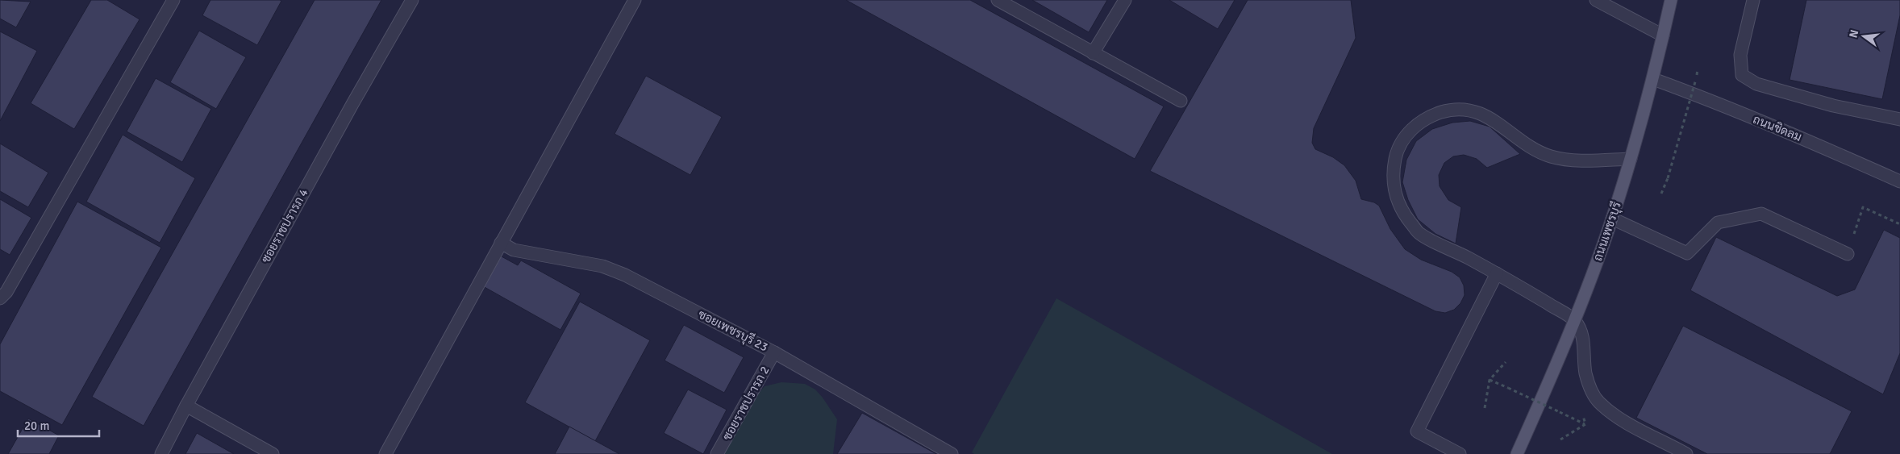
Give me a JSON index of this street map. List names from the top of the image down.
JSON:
{
  "streets": {
    "main road": ["ถนนเพชรบุรี"],
    "street": [
      "ถนนชิดลม",
      "ซอยราชปรารภ 4",
      "ซอยเพชรบุรี 23",
      "ซอยราชปรารภ 2"
    ]
  },
  "crossings": [
    ["ถนนชิดลม", "ถนนเพชรบุรี"],
    ["ซอยเพชรบุรี 23", "ซอยราชปรารภ 2"]
  ],
  "scale_bar": "20 m",
  "north": "left"
}
